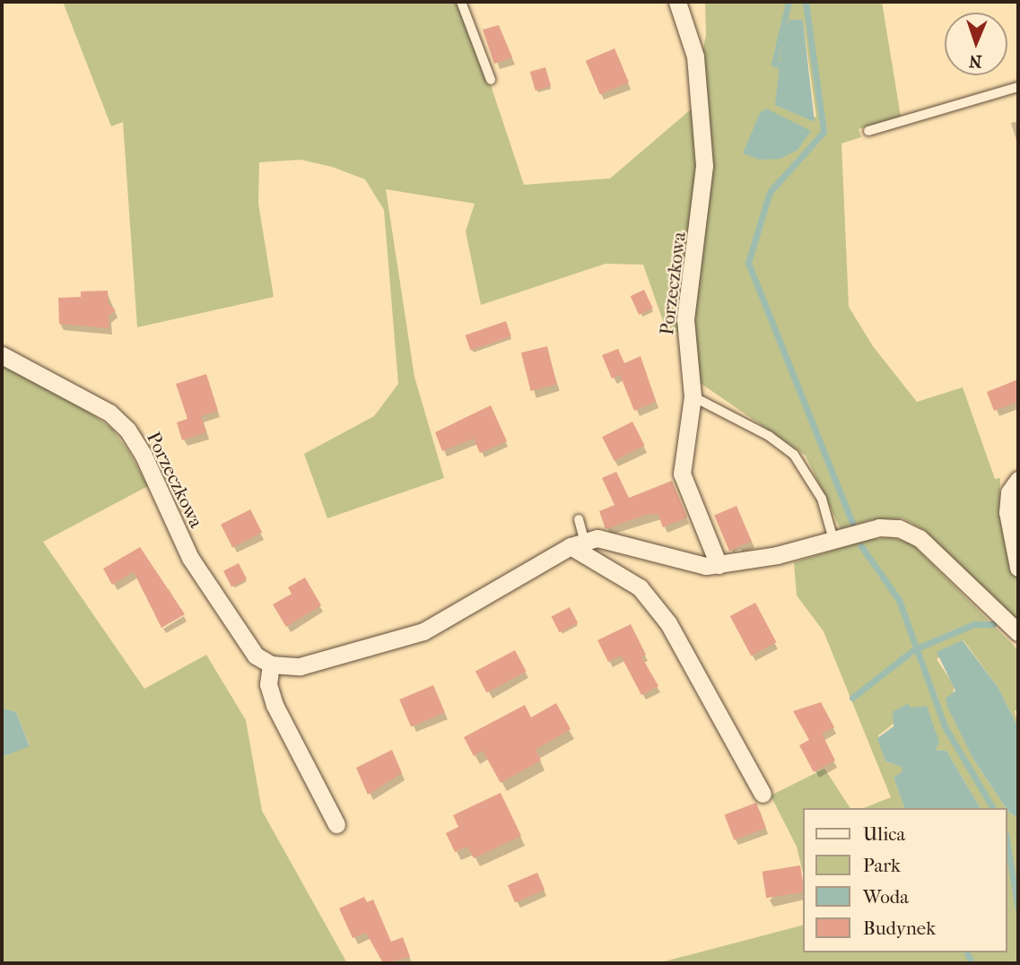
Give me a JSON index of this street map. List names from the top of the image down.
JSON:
{
  "streets": {
    "street": ["Porzeczkowa"]
  },
  "legend": [
    "Ulica",
    "Park",
    "Woda",
    "Budynek"
  ],
  "north": "bottom"
}
